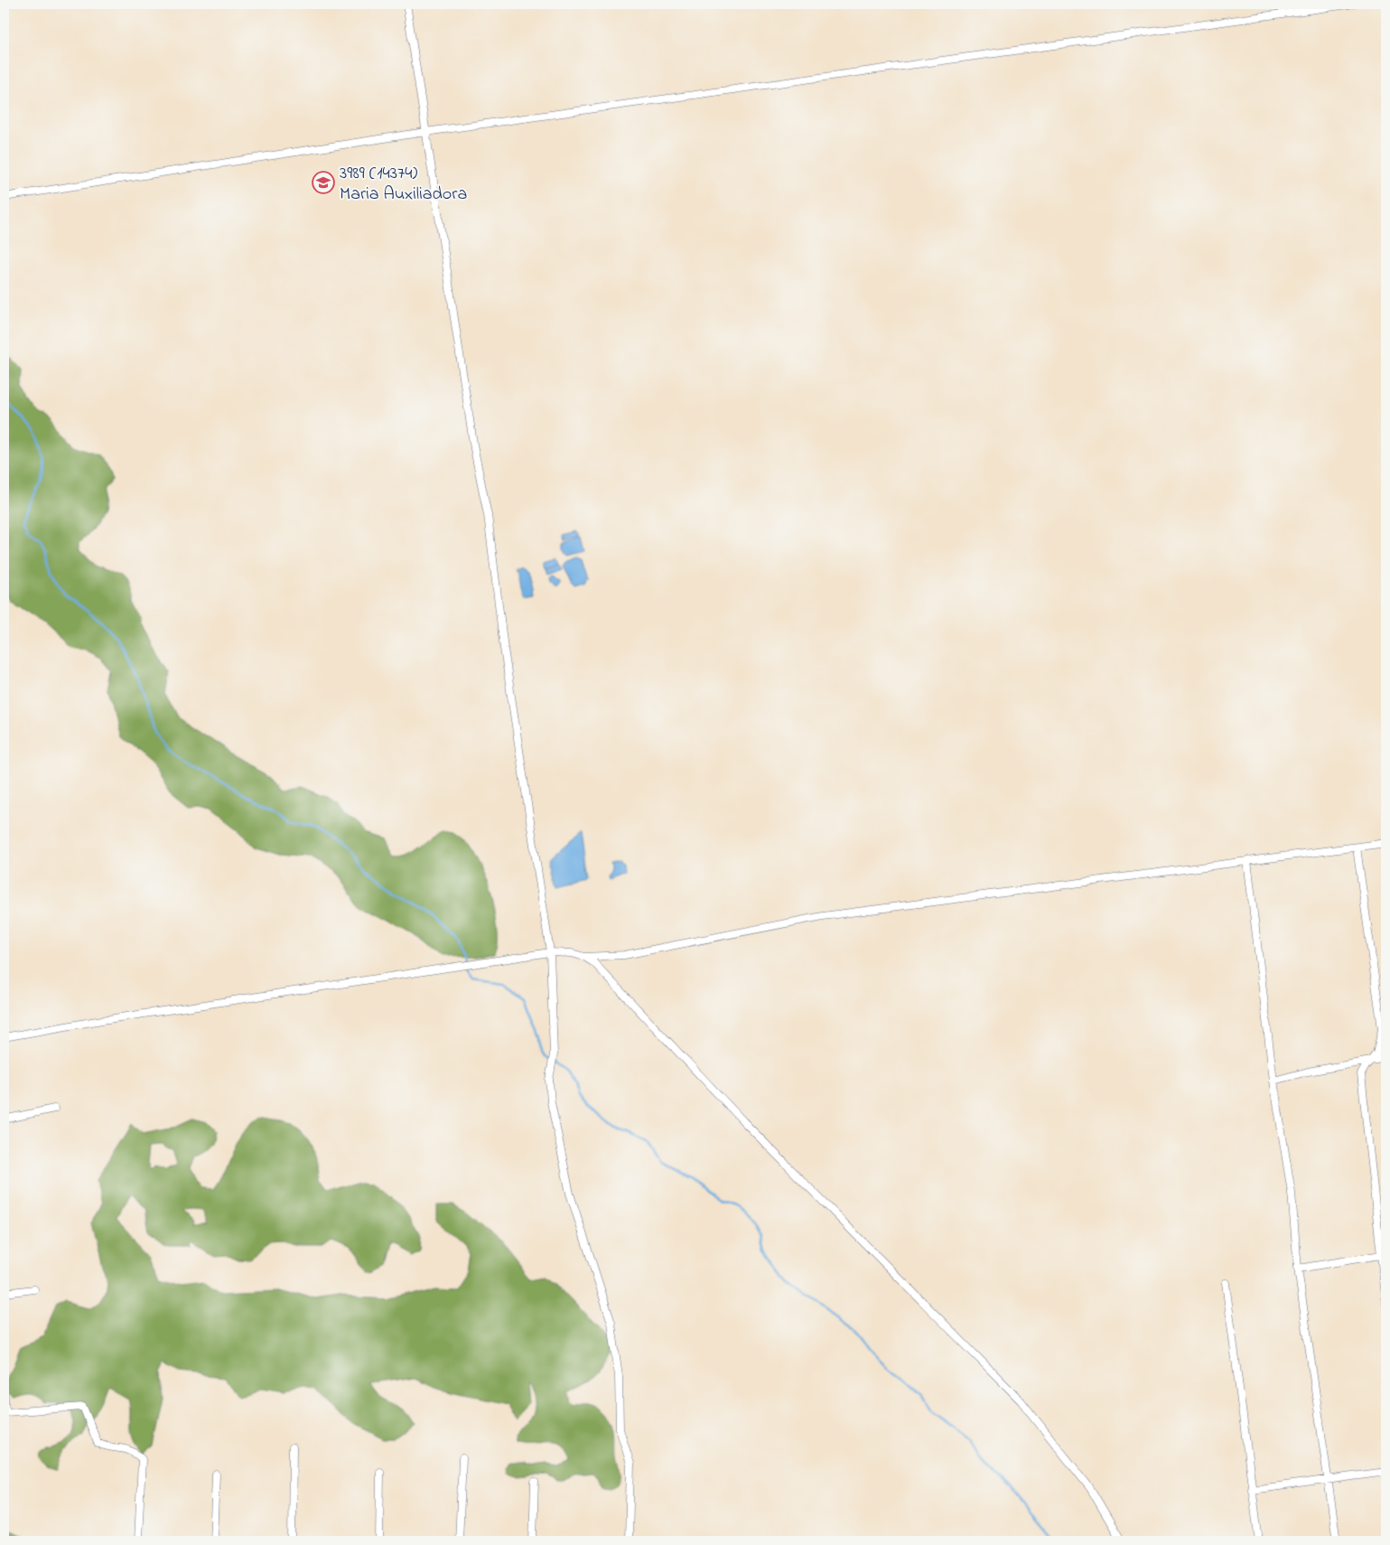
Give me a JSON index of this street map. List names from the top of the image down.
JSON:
{
  "places": {
    "school or university": ["3989 (14374) Maria Auxiliadora"]
  }
}
